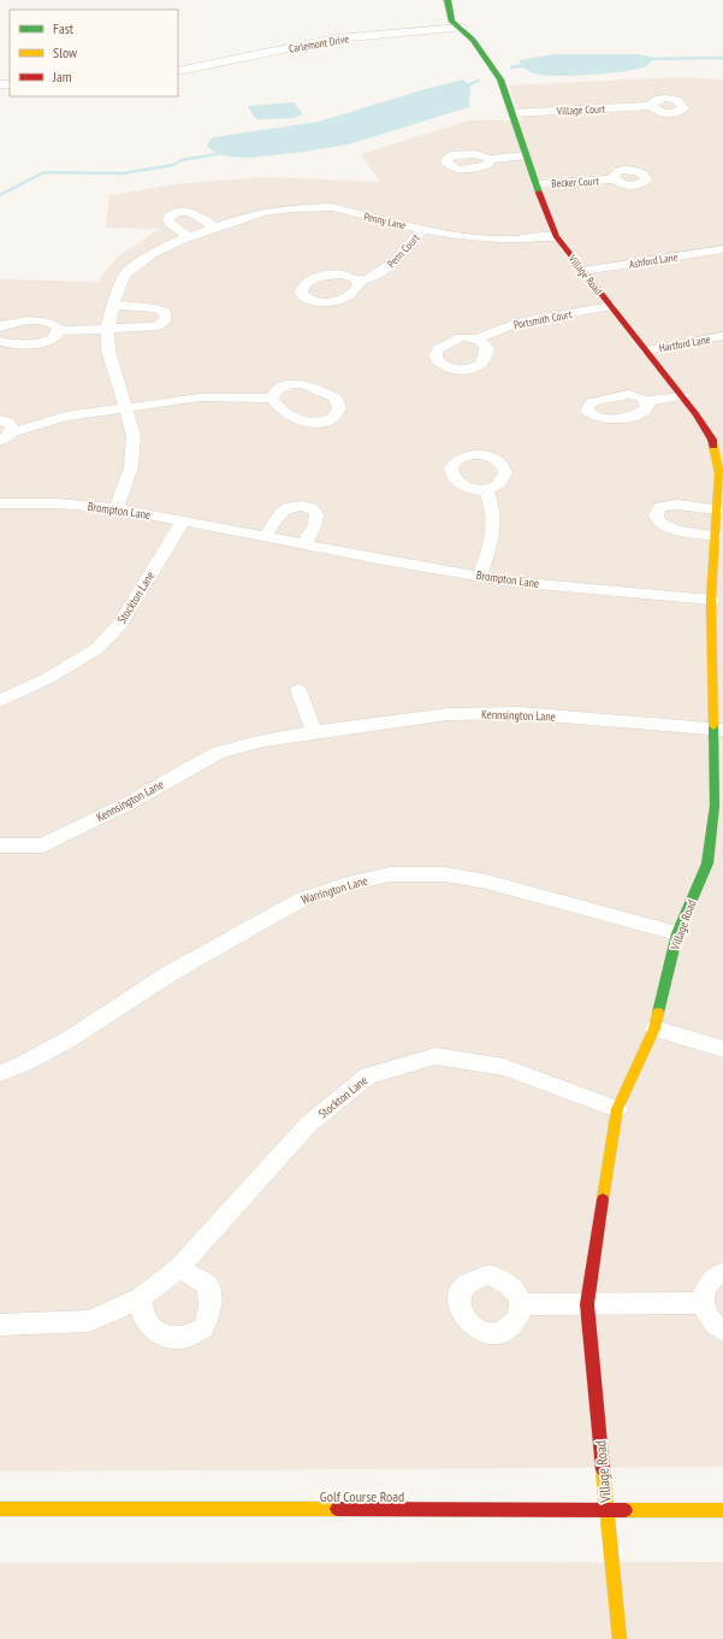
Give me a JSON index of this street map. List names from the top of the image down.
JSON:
{
  "streets": {
    "street": [
      "Carlemont Drive",
      "Village Court",
      "Becker Court",
      "Penny Lane",
      "Penn Court",
      "Ashford Lane",
      "Village Road",
      "Portsmith Court",
      "Hartford Lane",
      "Brompton Lane",
      "Stockton Lane",
      "Kennsington Lane",
      "Warrington Lane",
      "Golf Course Road"
    ]
  },
  "crossings": [
    ["Carlemont Drive", "Village Road"],
    ["Village Court", "Village Road"],
    ["Becker Court", "Village Road"],
    ["Penny Lane", "Penn Court"],
    ["Penny Lane", "Village Road"],
    ["Penny Lane", "Brompton Lane"],
    ["Ashford Lane", "Village Road"],
    ["Village Road", "Portsmith Court"],
    ["Village Road", "Hartford Lane"],
    ["Village Road", "Brompton Lane"],
    ["Village Road", "Stockton Lane"],
    ["Village Road", "Kennsington Lane"],
    ["Village Road", "Warrington Lane"],
    ["Village Road", "Golf Course Road"],
    ["Brompton Lane", "Stockton Lane"]
  ],
  "legend": ["Fast", "Slow", "Jam"]
}
